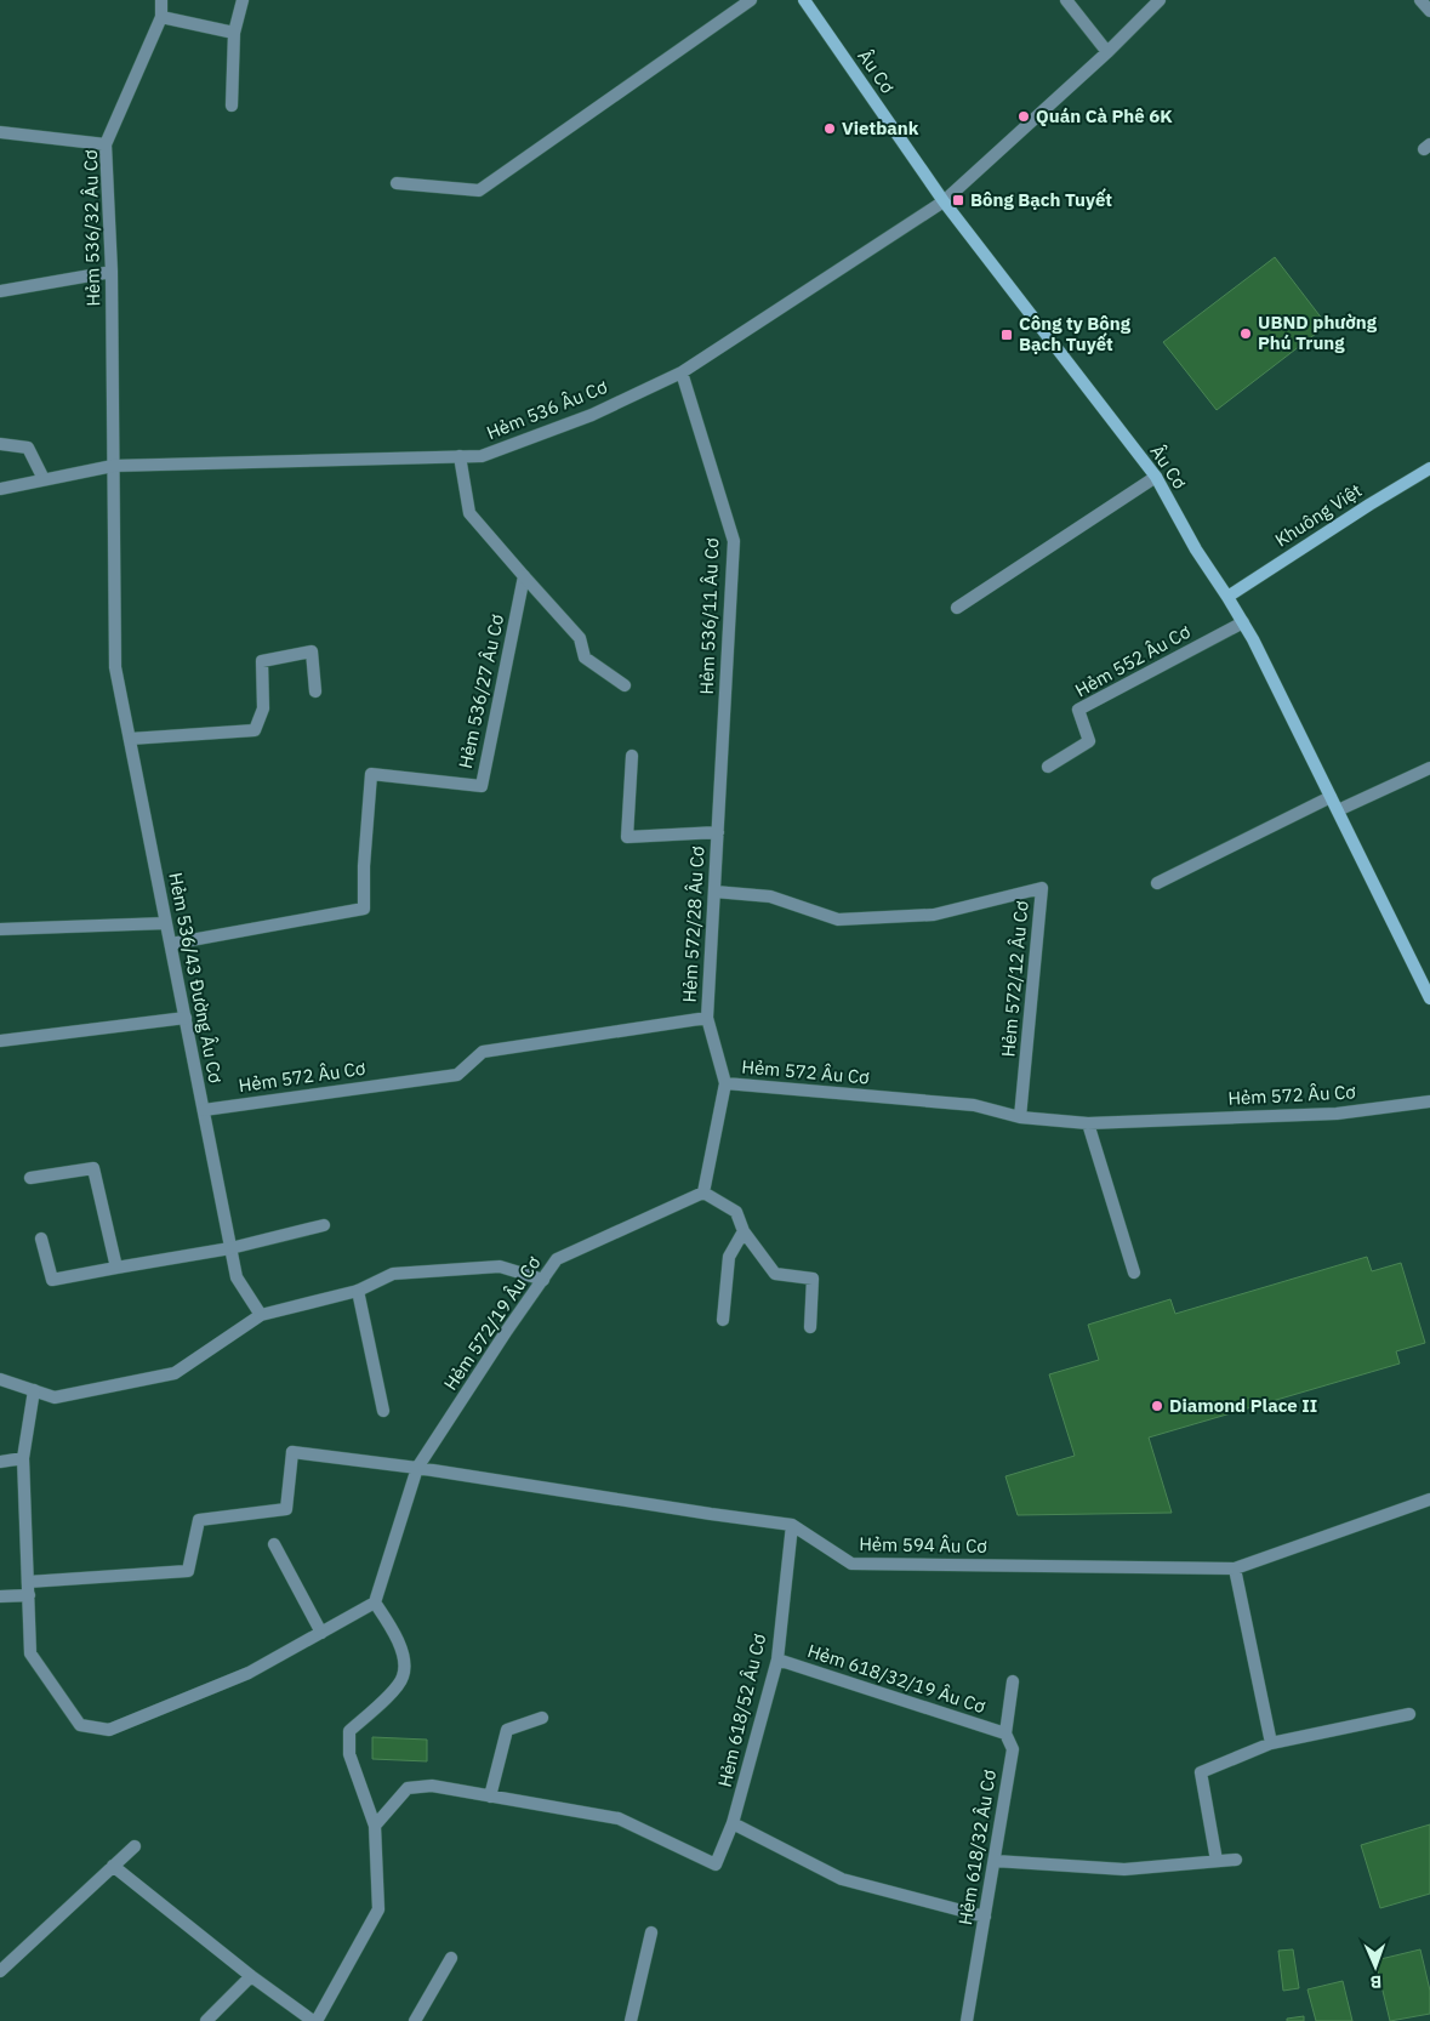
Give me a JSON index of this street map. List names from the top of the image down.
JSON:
{
  "streets": {
    "main road": ["Âu Cơ", "Khuông Việt"],
    "street": [
      "Hẻm 536/32 Âu Cơ",
      "Hẻm 536 Âu Cơ",
      "Hẻm 536/11 Âu Cơ",
      "Hẻm 552 Âu Cơ",
      "Hẻm 536/27 Âu Cơ",
      "Hẻm 572/28 Âu Cơ",
      "Hẻm 536/43 Đường Âu Cơ",
      "Hẻm 572/12 Âu Cơ",
      "Hẻm 572 Âu Cơ",
      "Hẻm 572/19 Âu Cơ",
      "Hẻm 594 Âu Cơ",
      "Hẻm 618/32/19 Âu Cơ",
      "Hẻm 618/52 Âu Cơ",
      "Hẻm 618/32 Âu Cơ"
    ]
  },
  "crossings": [
    ["Âu Cơ", "Hẻm 536 Âu Cơ"],
    ["Âu Cơ", "Khuông Việt"],
    ["Âu Cơ", "Hẻm 552 Âu Cơ"],
    ["Hẻm 536/32 Âu Cơ", "Hẻm 536 Âu Cơ"],
    ["Hẻm 536/32 Âu Cơ", "Hẻm 536/43 Đường Âu Cơ"],
    ["Hẻm 536 Âu Cơ", "Hẻm 536/11 Âu Cơ"],
    ["Hẻm 536 Âu Cơ", "Hẻm 536/43 Đường Âu Cơ"],
    ["Hẻm 536/11 Âu Cơ", "Hẻm 572/28 Âu Cơ"],
    ["Hẻm 536/27 Âu Cơ", "Hẻm 536/43 Đường Âu Cơ"],
    ["Hẻm 572/28 Âu Cơ", "Hẻm 572/12 Âu Cơ"],
    ["Hẻm 572/28 Âu Cơ", "Hẻm 572 Âu Cơ"],
    ["Hẻm 536/43 Đường Âu Cơ", "Hẻm 572 Âu Cơ"],
    ["Hẻm 572/12 Âu Cơ", "Hẻm 572 Âu Cơ"],
    ["Hẻm 572/19 Âu Cơ", "Hẻm 594 Âu Cơ"],
    ["Hẻm 594 Âu Cơ", "Hẻm 618/52 Âu Cơ"],
    ["Hẻm 618/32/19 Âu Cơ", "Hẻm 618/52 Âu Cơ"],
    ["Hẻm 618/32/19 Âu Cơ", "Hẻm 618/32 Âu Cơ"]
  ],
  "places": {
    "other": [
      "Quán Cà Phê 6K",
      "Vietbank",
      "UBND phường Phú Trung",
      "Diamond Place II"
    ],
    "transit": ["Bông Bạch Tuyết", "Công ty Bông Bạch Tuyết"]
  },
  "north": "bottom"
}
